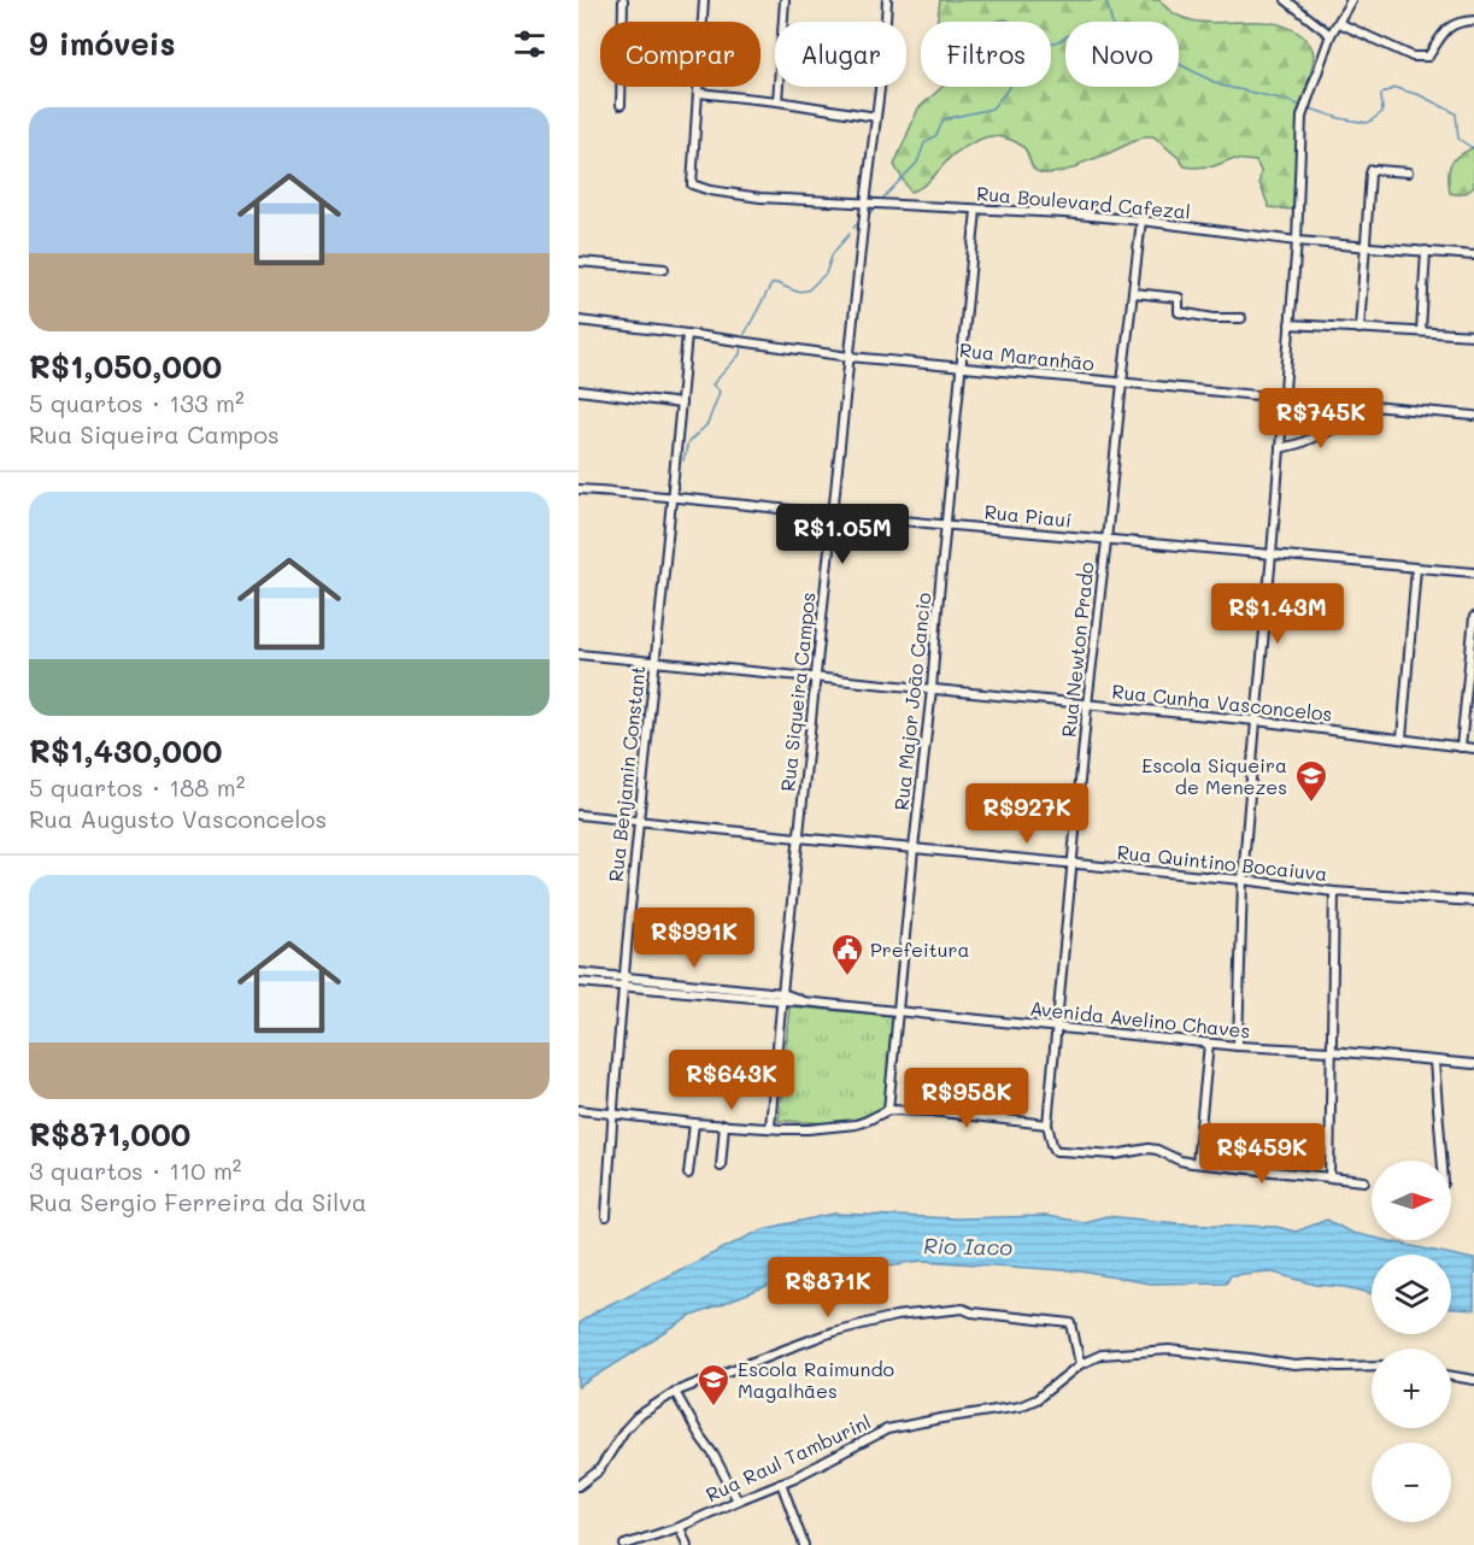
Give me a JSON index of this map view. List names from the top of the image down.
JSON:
{
  "streets": {
    "street": [
      "Rua Boulevard Cafezal",
      "Rua Maranhão",
      "Rua Piauí",
      "Rua Newton Prado",
      "Rua Siqueira Campos",
      "Rua Major João Cancio",
      "Rua Cunha Vasconcelos",
      "Rua Benjamin Constant",
      "Rua Quintino Bocaiuva",
      "Avenida Avelino Chaves",
      "Rua Raul Tamburinl"
    ]
  },
  "crossings": [
    ["Rua Boulevard Cafezal", "Rua Newton Prado"],
    ["Rua Boulevard Cafezal", "Rua Siqueira Campos"],
    ["Rua Boulevard Cafezal", "Rua Major João Cancio"],
    ["Rua Maranhão", "Rua Newton Prado"],
    ["Rua Maranhão", "Rua Siqueira Campos"],
    ["Rua Maranhão", "Rua Major João Cancio"],
    ["Rua Maranhão", "Rua Benjamin Constant"],
    ["Rua Piauí", "Rua Newton Prado"],
    ["Rua Piauí", "Rua Siqueira Campos"],
    ["Rua Piauí", "Rua Major João Cancio"],
    ["Rua Piauí", "Rua Benjamin Constant"],
    ["Rua Newton Prado", "Rua Cunha Vasconcelos"],
    ["Rua Newton Prado", "Rua Quintino Bocaiuva"],
    ["Rua Newton Prado", "Avenida Avelino Chaves"],
    ["Rua Siqueira Campos", "Rua Cunha Vasconcelos"],
    ["Rua Siqueira Campos", "Rua Quintino Bocaiuva"],
    ["Rua Siqueira Campos", "Avenida Avelino Chaves"],
    ["Rua Major João Cancio", "Rua Cunha Vasconcelos"],
    ["Rua Major João Cancio", "Rua Quintino Bocaiuva"],
    ["Rua Major João Cancio", "Avenida Avelino Chaves"],
    ["Rua Cunha Vasconcelos", "Rua Benjamin Constant"],
    ["Rua Benjamin Constant", "Rua Quintino Bocaiuva"],
    ["Rua Benjamin Constant", "Avenida Avelino Chaves"]
  ],
  "water": ["Rio Iaco"],
  "places": {
    "school or university": ["Escola Siqueira de Menezes", "Escola Raimundo Magalhães"],
    "public building": ["Prefeitura"]
  },
  "north": "right",
  "page": {
    "heading": "9 imóveis",
    "chip": [
      "Comprar",
      "Alugar",
      "Filtros",
      "Novo"
    ],
    "list": [
      {
        "name": "R$1,050,000",
        "note": "5 quartos · 133 m² · Rua Siqueira Campos"
      },
      {
        "name": "R$1,430,000",
        "note": "5 quartos · 188 m² · Rua Augusto Vasconcelos"
      },
      {
        "name": "R$871,000",
        "note": "3 quartos · 110 m² · Rua Sergio Ferreira da Silva"
      }
    ],
    "price": [
      "R$745K",
      "R$1.05M",
      "R$1.43M",
      "R$927K",
      "R$991K",
      "R$643K",
      "R$958K",
      "R$459K",
      "R$871K"
    ],
    "map_buttons": ["+", "−"]
  }
}
